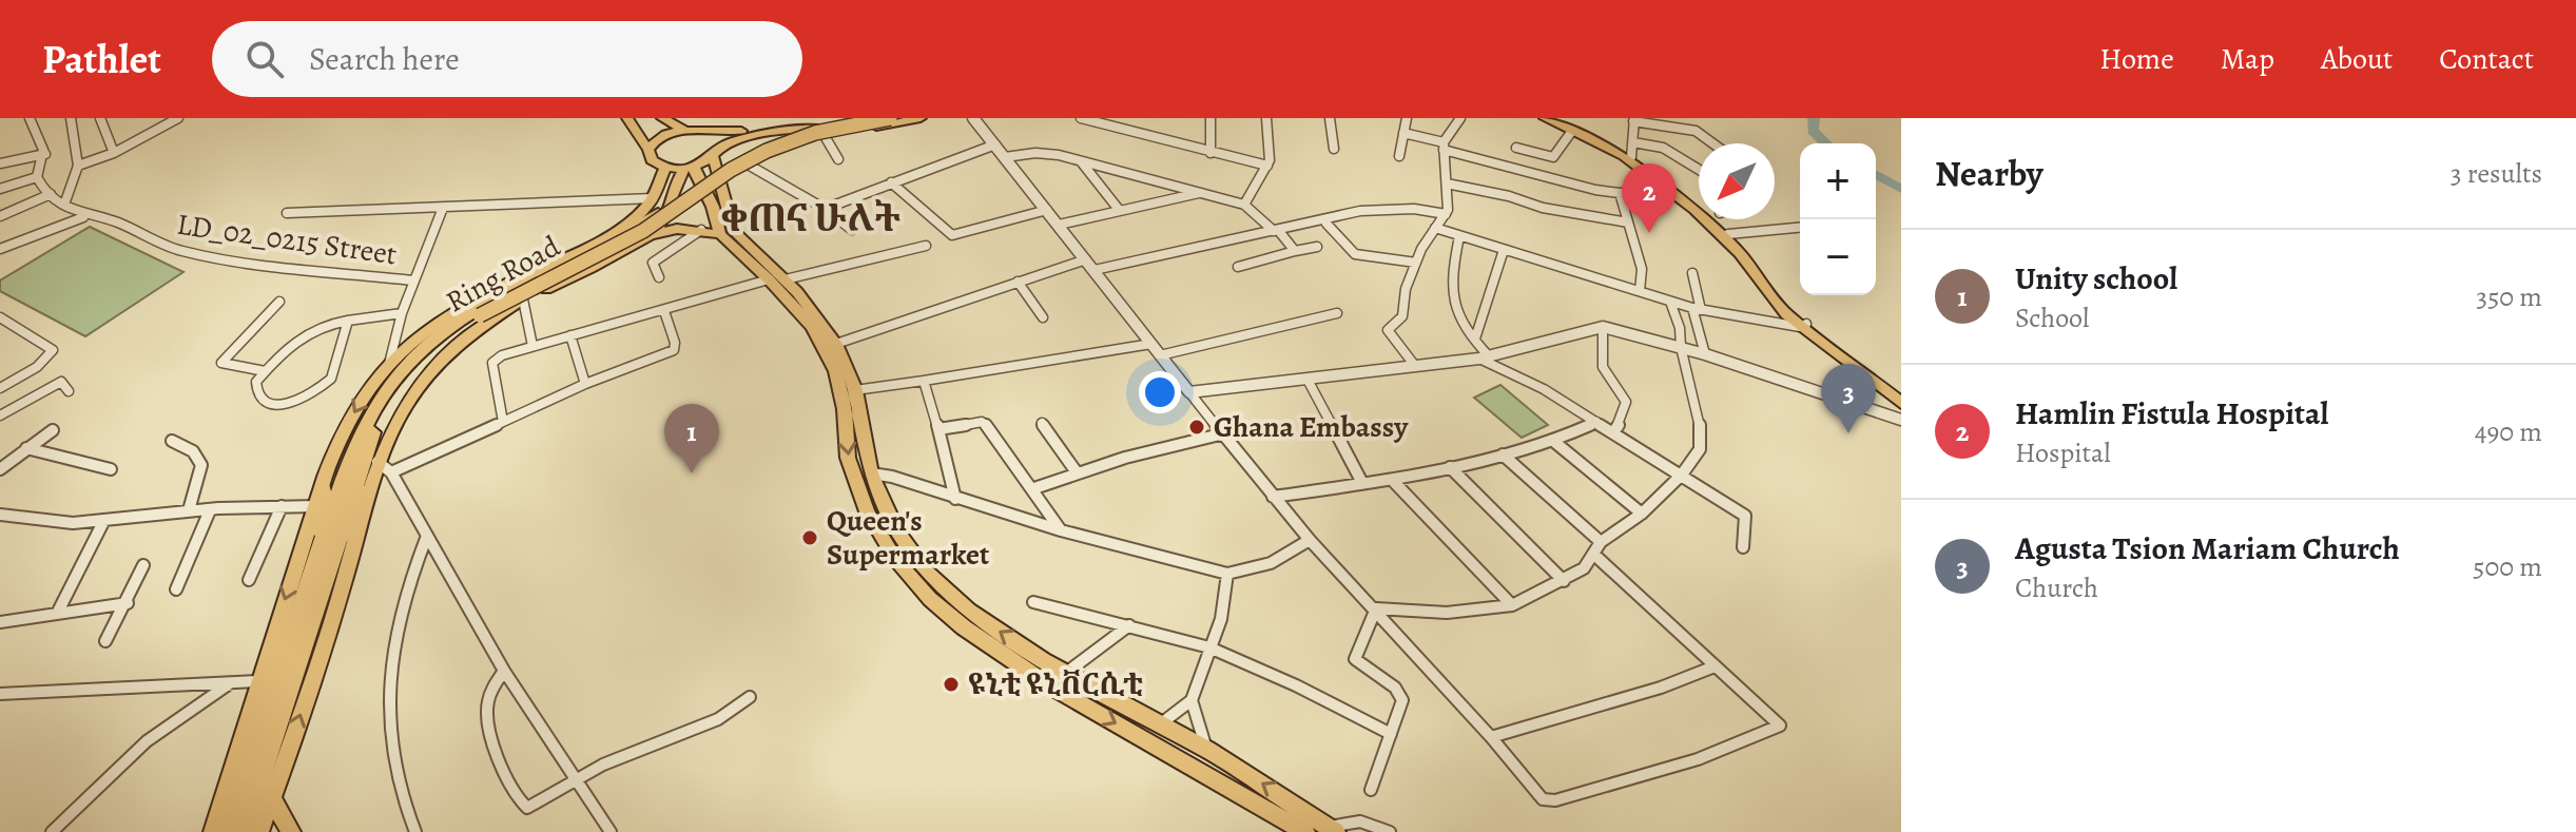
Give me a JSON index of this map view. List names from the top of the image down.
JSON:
{
  "streets": {
    "highway": ["Ring Road"],
    "street": ["LD_02_0215 Street"]
  },
  "districts": ["ቀጠና ሁለት"],
  "places": ["Ghana Embassy", "Queen's Supermarket", "ዩኒቲ ዩኒቨርሲቲ"],
  "north": "bottom left",
  "page": {
    "header": "Pathlet",
    "search": "Search here",
    "nav": [
      "Home",
      "Map",
      "About",
      "Contact"
    ],
    "heading": ["Nearby", "3 results"],
    "map_buttons": ["+", "−"],
    "pins": ["2", "3", "1"],
    "list": [
      {
        "mark": "1",
        "name": "Unity school",
        "note": "School",
        "value": "350 m"
      },
      {
        "mark": "2",
        "name": "Hamlin Fistula Hospital",
        "note": "Hospital",
        "value": "490 m"
      },
      {
        "mark": "3",
        "name": "Agusta Tsion Mariam Church",
        "note": "Church",
        "value": "500 m"
      }
    ]
  }
}
